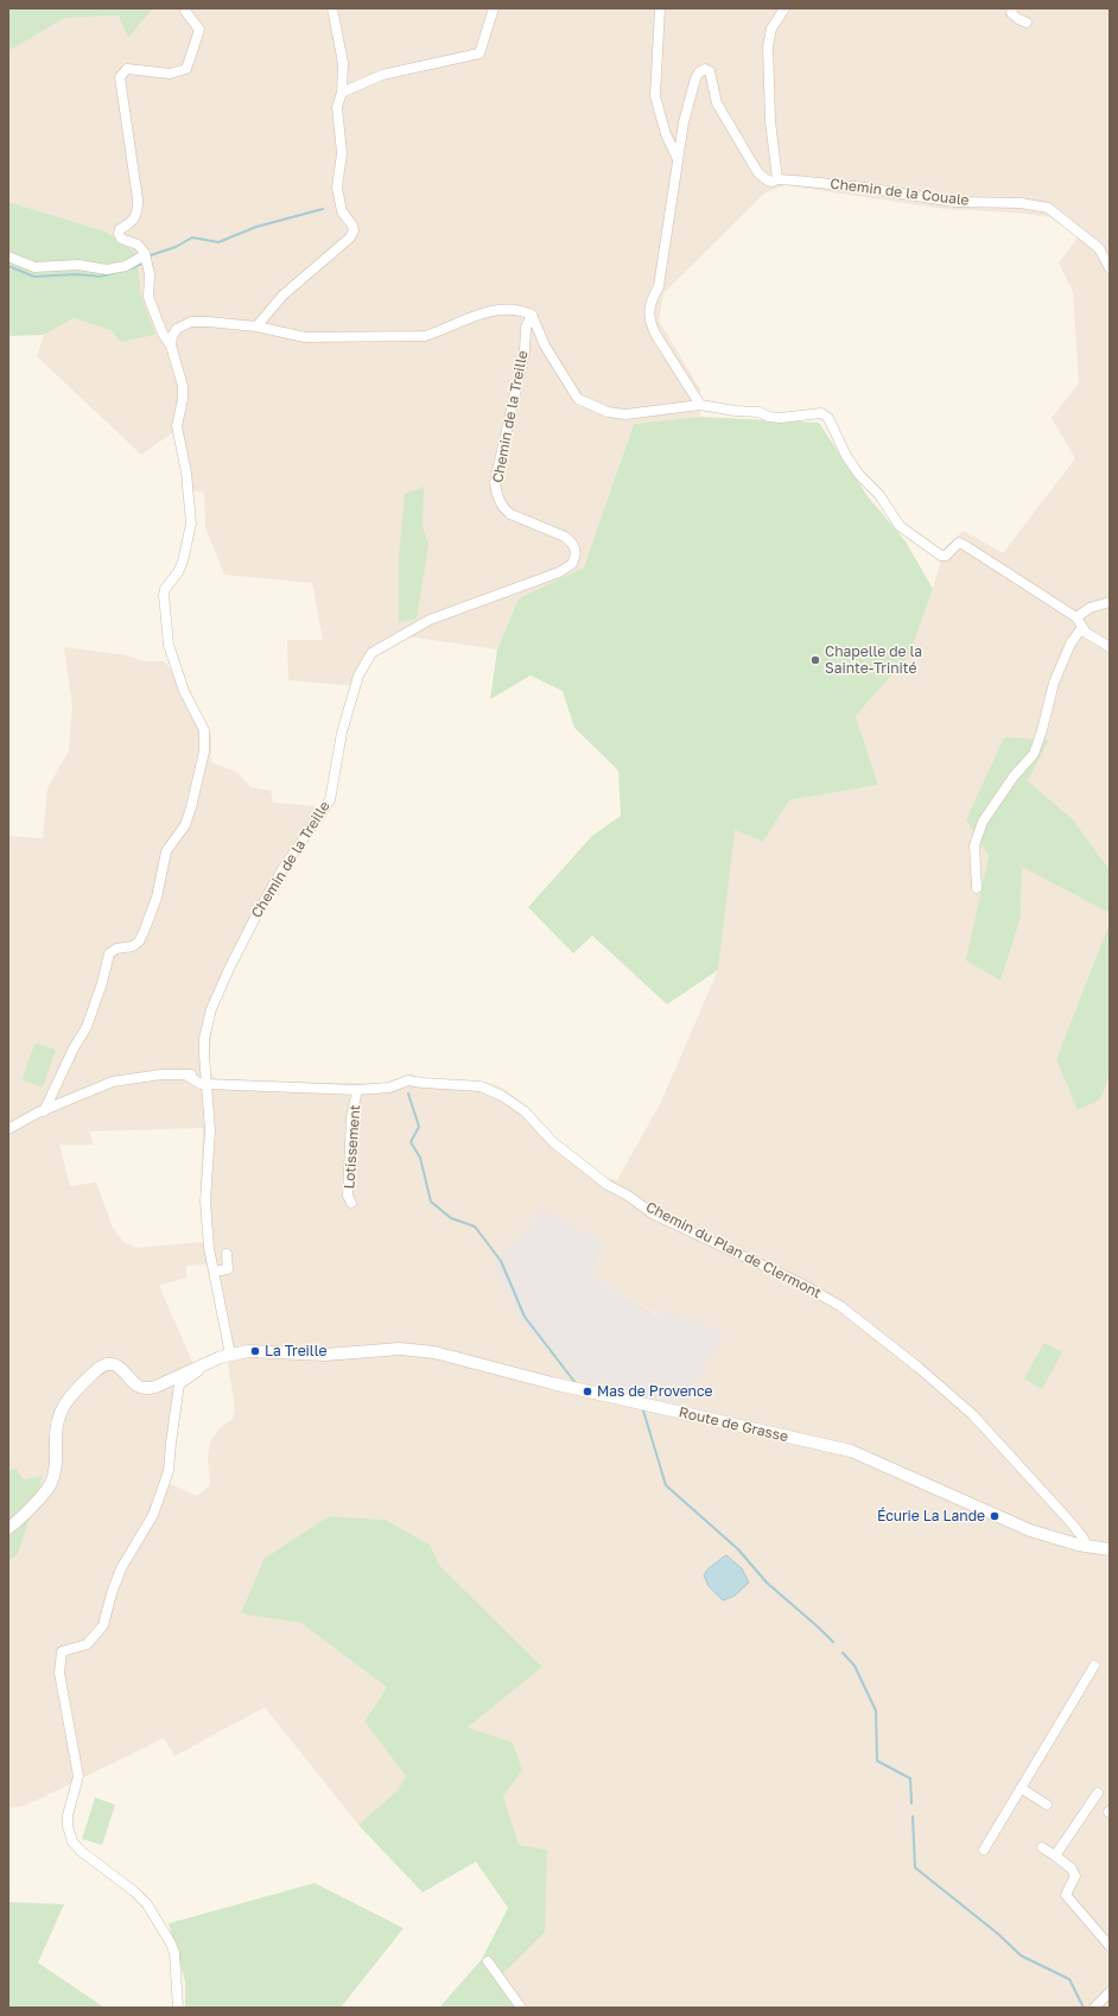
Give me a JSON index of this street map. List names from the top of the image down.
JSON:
{
  "streets": {
    "street": [
      "Chemin de la Couale",
      "Chemin de la Treille",
      "Lotissement",
      "Chemin du Plan de Clermont",
      "Route de Grasse"
    ]
  },
  "crossings": [
    ["Chemin de la Treille", "Chemin du Plan de Clermont"],
    ["Chemin de la Treille", "Route de Grasse"],
    ["Lotissement", "Chemin du Plan de Clermont"],
    ["Chemin du Plan de Clermont", "Route de Grasse"]
  ],
  "places": [
    "Chapelle de la Sainte-Trinité",
    "La Treille",
    "Mas de Provence",
    "Écurie La Lande"
  ]
}
